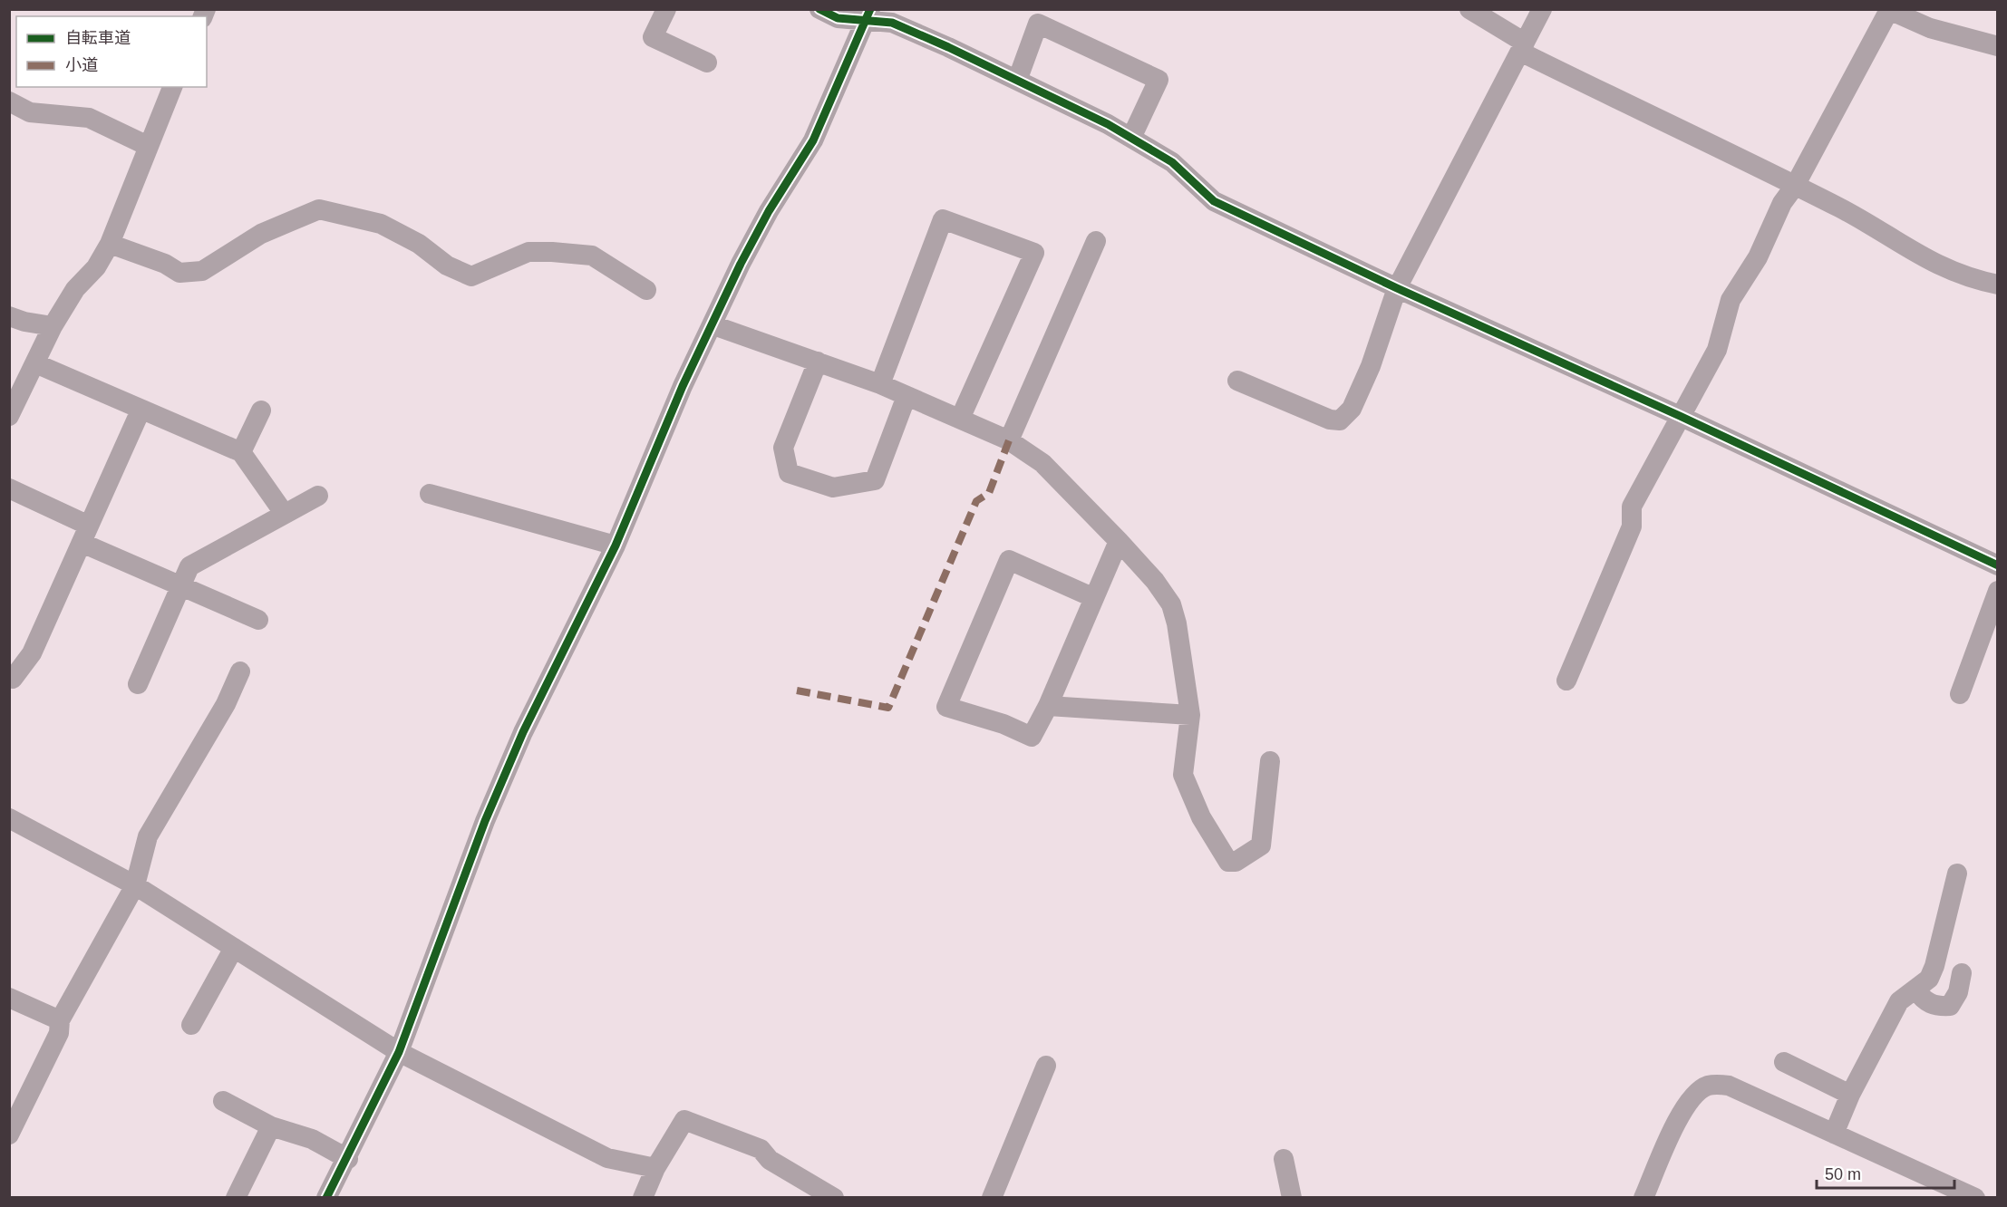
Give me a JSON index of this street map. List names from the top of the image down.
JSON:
{
  "legend": ["自転車道", "小道"],
  "scale_bar": "50 m"
}
